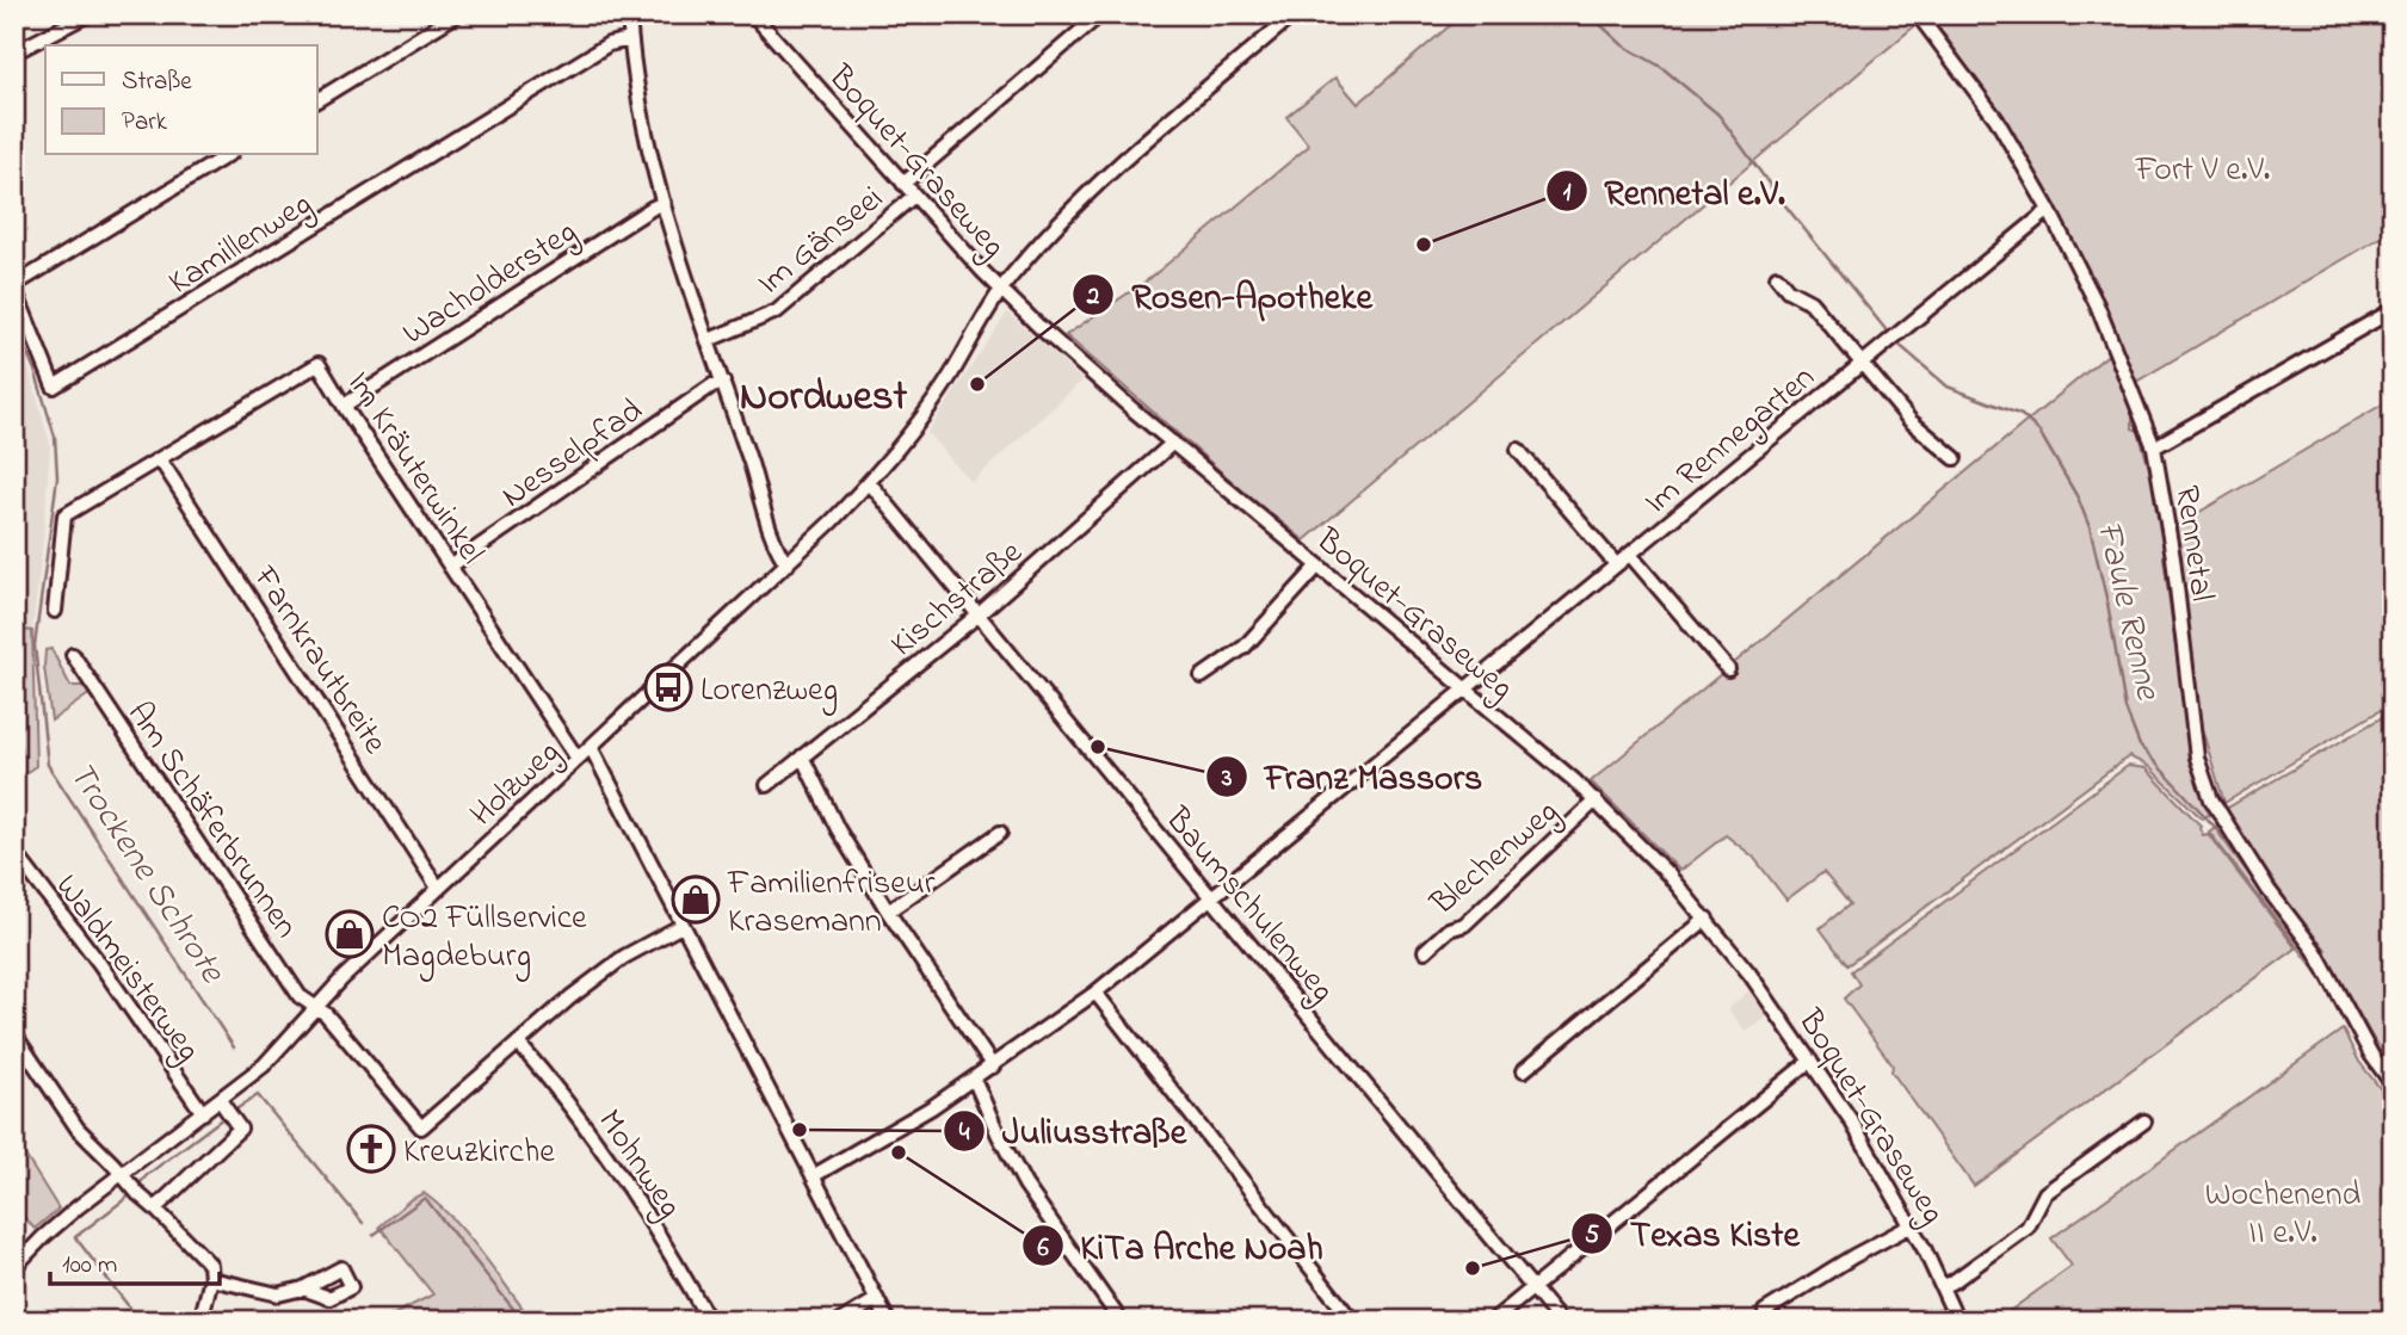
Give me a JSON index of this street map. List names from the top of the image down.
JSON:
{
  "streets": {
    "street": [
      "Boquet-Graseweg",
      "Im Gänseei",
      "Kamillenweg",
      "Wacholdersteg",
      "Im Rennegarten",
      "Nesselpfad",
      "Im Kräuterwinkel",
      "Rennetal",
      "Kischstraße",
      "Farnkrautbreite",
      "Holzweg",
      "Am Schäferbrunnen",
      "Blechenweg",
      "Baumschulenweg",
      "Waldmeisterweg",
      "Mohnweg"
    ]
  },
  "crossings": [
    ["Boquet-Graseweg", "Im Gänseei"],
    ["Boquet-Graseweg", "Im Rennegarten"],
    ["Boquet-Graseweg", "Kischstraße"],
    ["Boquet-Graseweg", "Holzweg"],
    ["Boquet-Graseweg", "Blechenweg"],
    ["Wacholdersteg", "Im Kräuterwinkel"],
    ["Im Rennegarten", "Rennetal"],
    ["Im Rennegarten", "Baumschulenweg"],
    ["Nesselpfad", "Im Kräuterwinkel"],
    ["Im Kräuterwinkel", "Farnkrautbreite"],
    ["Im Kräuterwinkel", "Holzweg"],
    ["Kischstraße", "Baumschulenweg"],
    ["Farnkrautbreite", "Holzweg"],
    ["Holzweg", "Am Schäferbrunnen"],
    ["Holzweg", "Baumschulenweg"],
    ["Holzweg", "Waldmeisterweg"],
    ["Am Schäferbrunnen", "Mohnweg"]
  ],
  "districts": ["Nordwest"],
  "water": ["Faule Renne", "Trockene Schrote"],
  "parks": ["Fort V e.V.", "Wochenend II e.V."],
  "places": {
    "other": [
      "Rennetal e.V.",
      "Rosen-Apotheke",
      "Franz Massors",
      "Juliusstraße",
      "KiTa Arche Noah",
      "Texas Kiste"
    ],
    "bus stop": ["Lorenzweg"],
    "shop": ["Familienfriseur Krasemann", "CO2 Füllservice Magdeburg"],
    "church": ["Kreuzkirche"]
  },
  "legend": ["Straße", "Park"],
  "scale_bar": "100 m"
}
